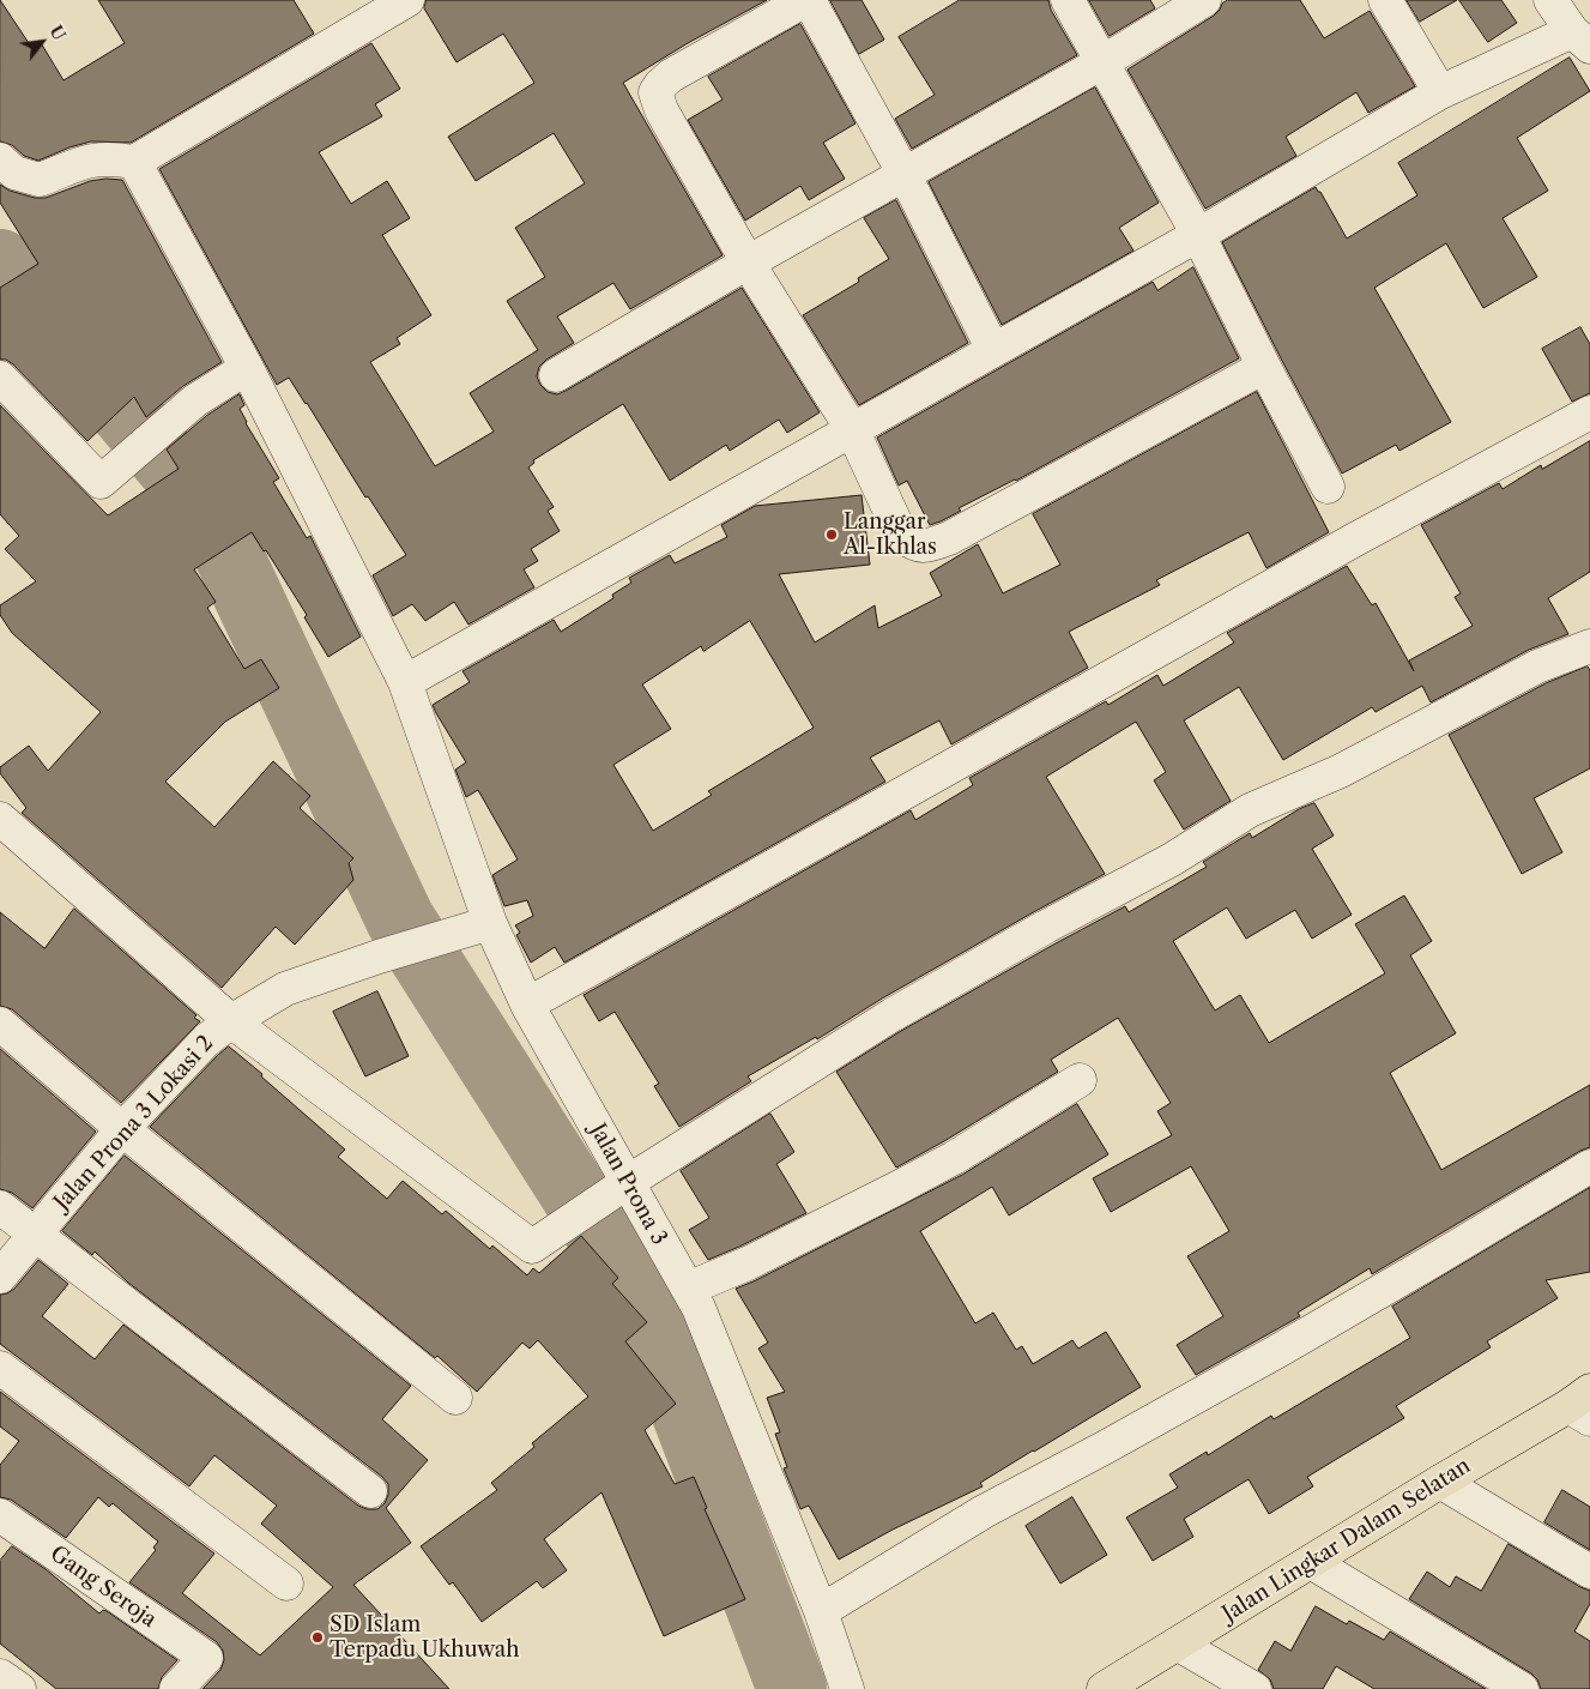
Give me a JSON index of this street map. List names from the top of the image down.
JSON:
{
  "streets": {
    "main road": ["Jalan Lingkar Dalam Selatan"],
    "street": ["Jalan Prona 3 Lokasi 2", "Jalan Prona 3", "Gang Seroja"]
  },
  "crossings": [
    ["Jalan Prona 3 Lokasi 2", "Jalan Prona 3"]
  ],
  "places": ["Langgar Al-Ikhlas", "SD Islam Terpadu Ukhuwah"],
  "north": "top right"
}
